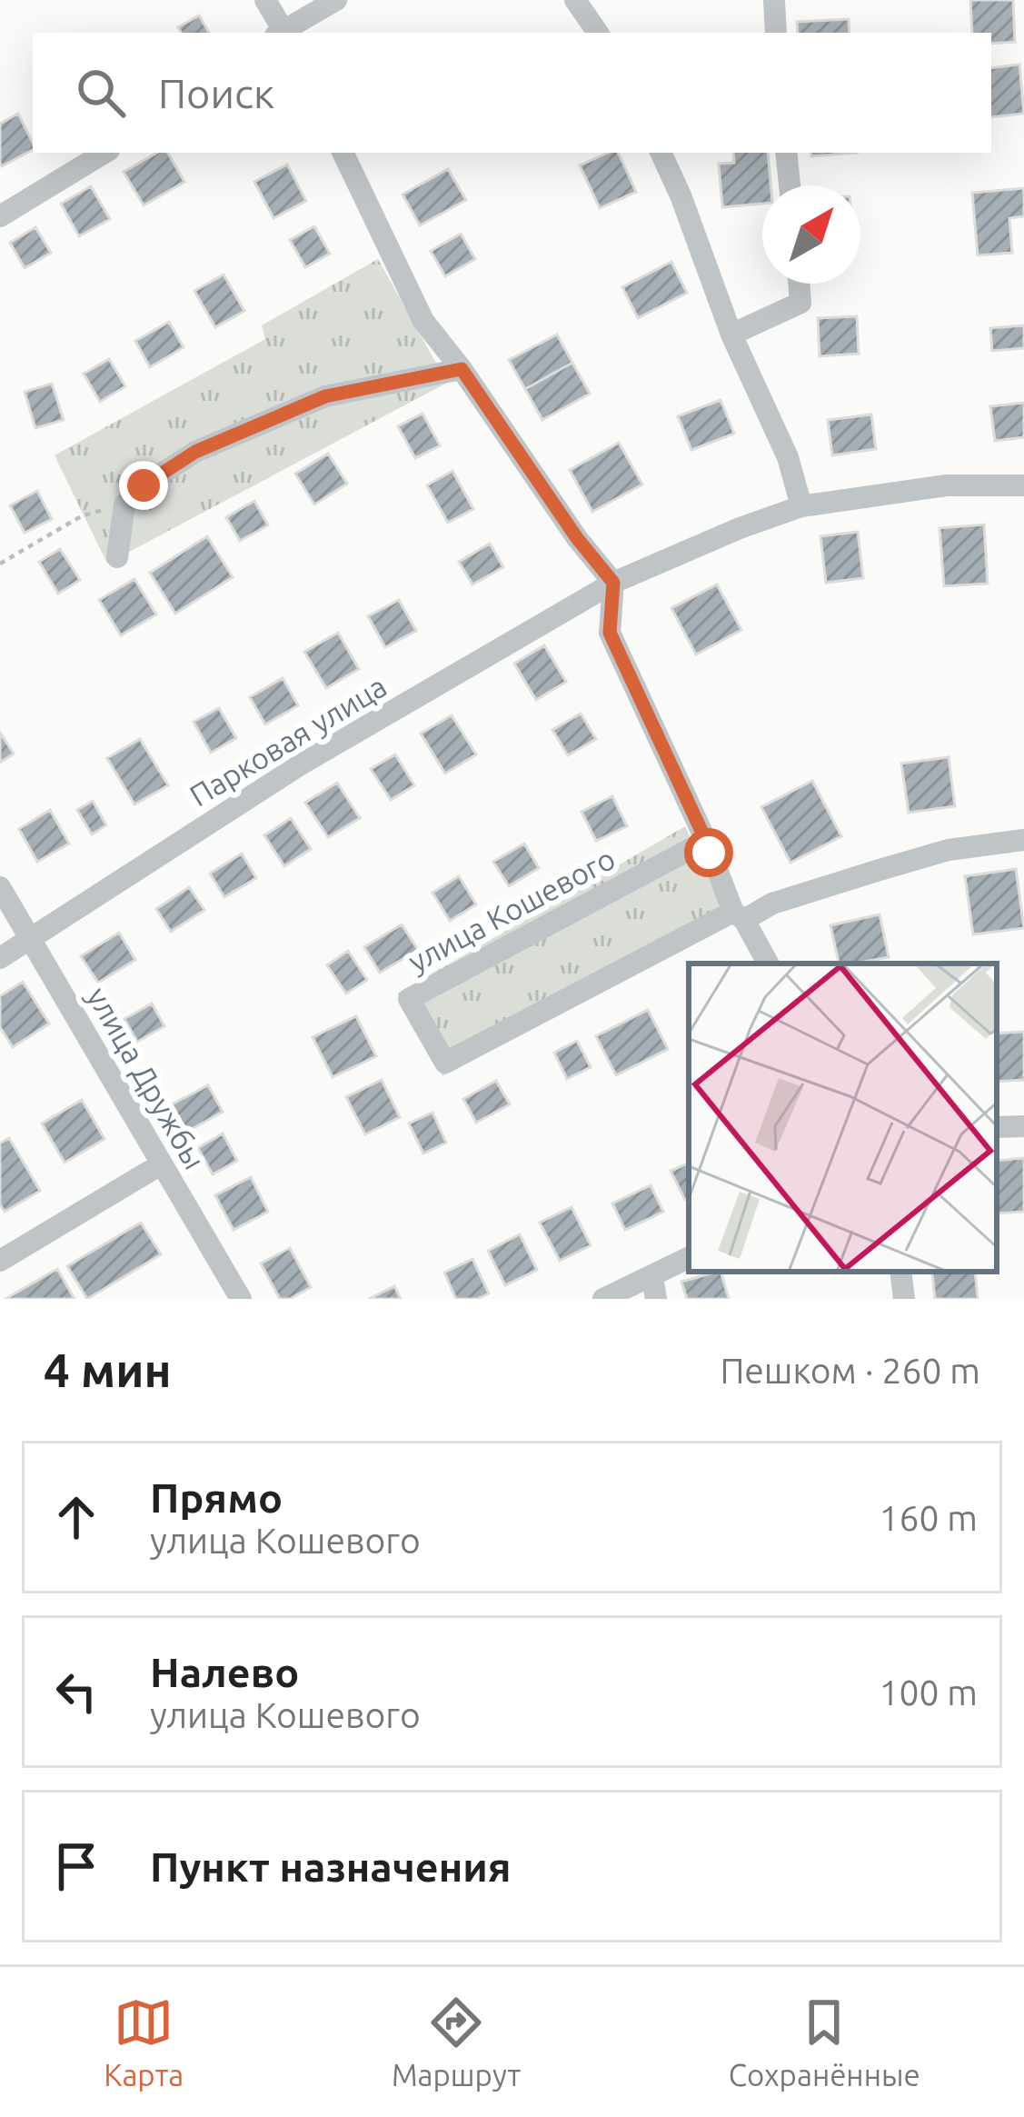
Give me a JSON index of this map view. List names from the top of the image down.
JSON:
{
  "streets": {
    "street": ["Парковая улица", "улица Кошевого", "улица Дружбы"]
  },
  "crossings": [
    ["Парковая улица", "улица Дружбы"]
  ],
  "north": "top right",
  "page": {
    "search": "Поиск",
    "heading": ["4 мин", "Пешком · 260 m"],
    "list": [
      ["Прямо", "улица Кошевого", "160 m"],
      ["Налево", "улица Кошевого", "100 m"],
      "Пункт назначения"
    ],
    "nav": ["Карта", "Маршрут", "Сохранённые"]
  }
}
